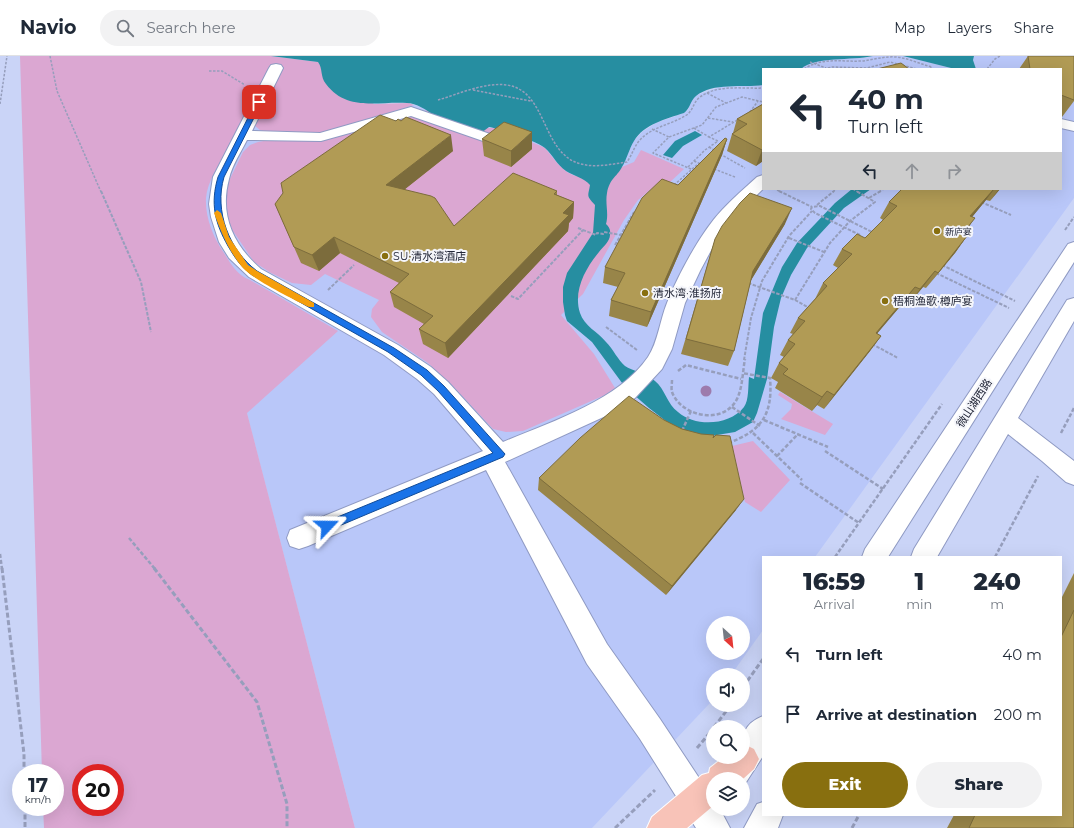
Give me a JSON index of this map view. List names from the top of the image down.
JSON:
{
  "streets": {
    "street": ["微山湖西路"]
  },
  "places": [
    "新庐宴",
    "SU·清水湾酒店",
    "清水湾·淮扬府",
    "梧桐渔歌·樽庐宴"
  ],
  "north": "bottom right",
  "page": {
    "header": "Navio",
    "search": "Search here",
    "nav": ["Map", "Layers", "Share"],
    "turn": ["40 m", "Turn left"],
    "eta": [
      "16:59",
      "Arrival",
      "1",
      "min",
      "240",
      "m"
    ],
    "list": [
      {
        "name": "Turn left",
        "value": "40 m"
      },
      {
        "name": "Arrive at destination",
        "value": "200 m"
      }
    ],
    "buttons": ["Exit", "Share"],
    "speed": "17 km/h",
    "limit": "20"
  }
}
